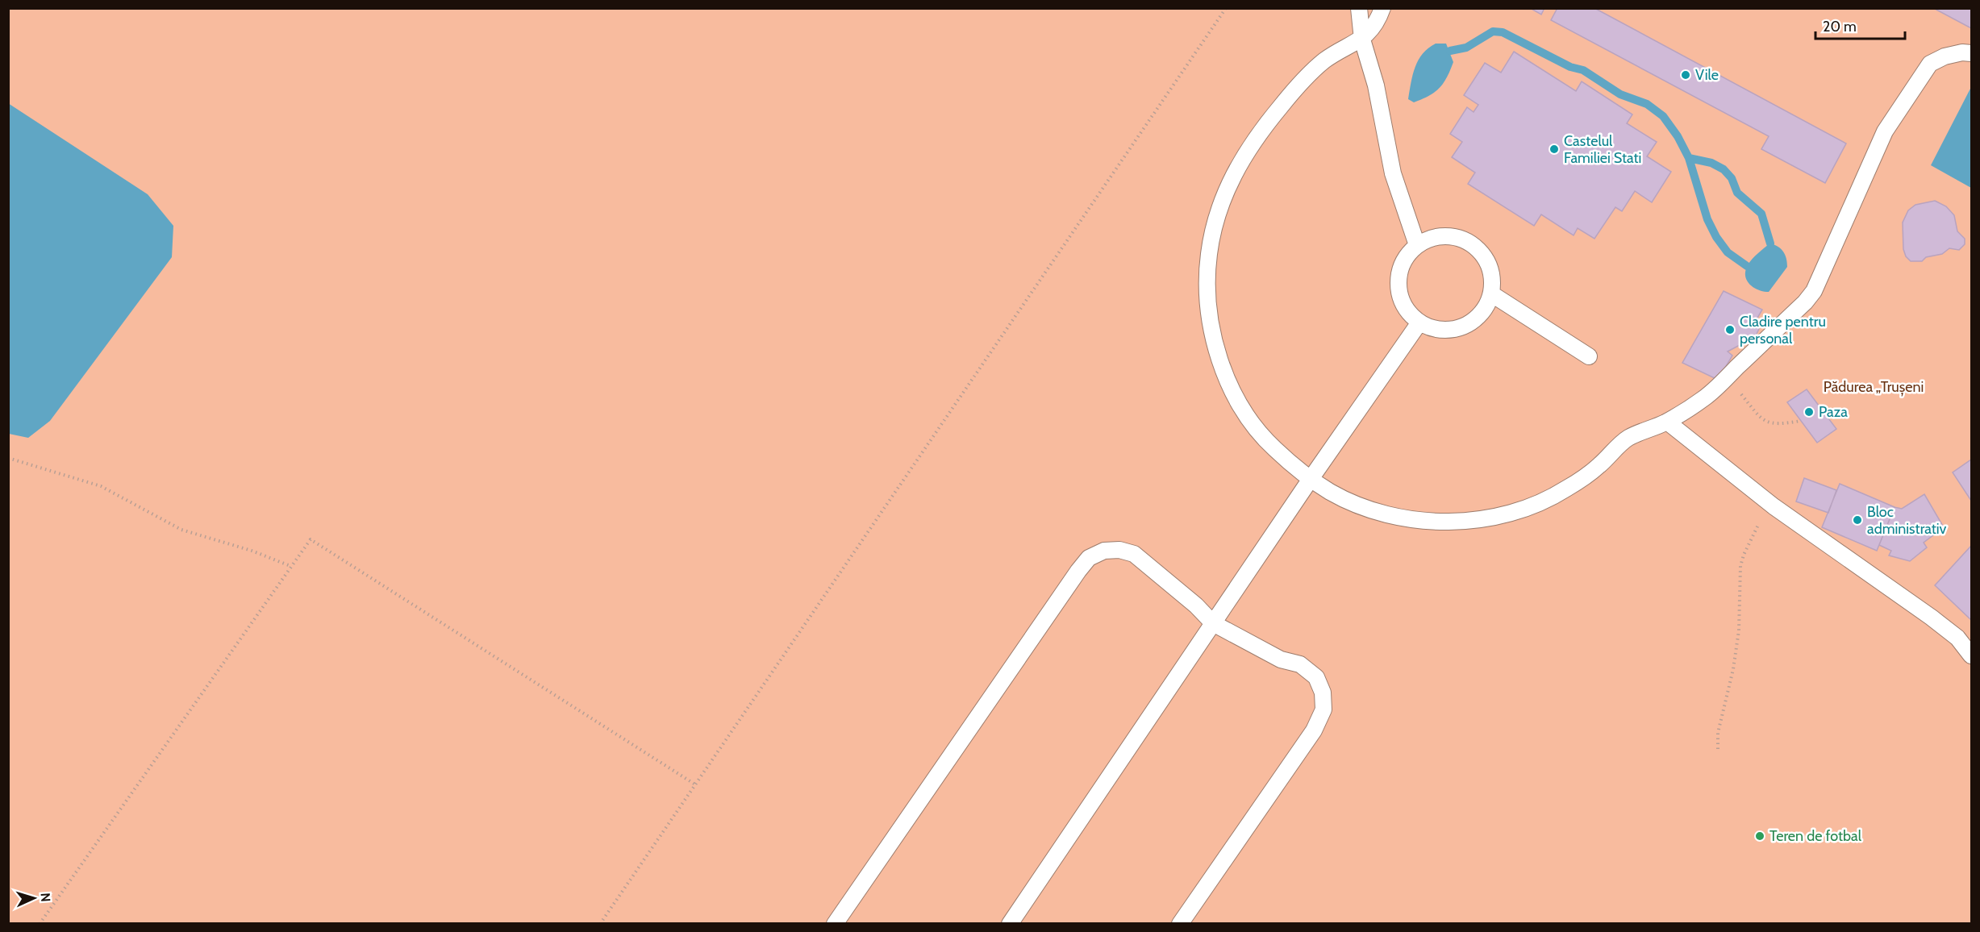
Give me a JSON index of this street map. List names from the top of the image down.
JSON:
{
  "parks": ["Pădurea „Trușeni"],
  "places": [
    "Vile",
    "Castelul Familiei Stati",
    "Cladire pentru personal",
    "Paza",
    "Bloc administrativ",
    "Teren de fotbal"
  ],
  "scale_bar": "20 m",
  "north": "right"
}
